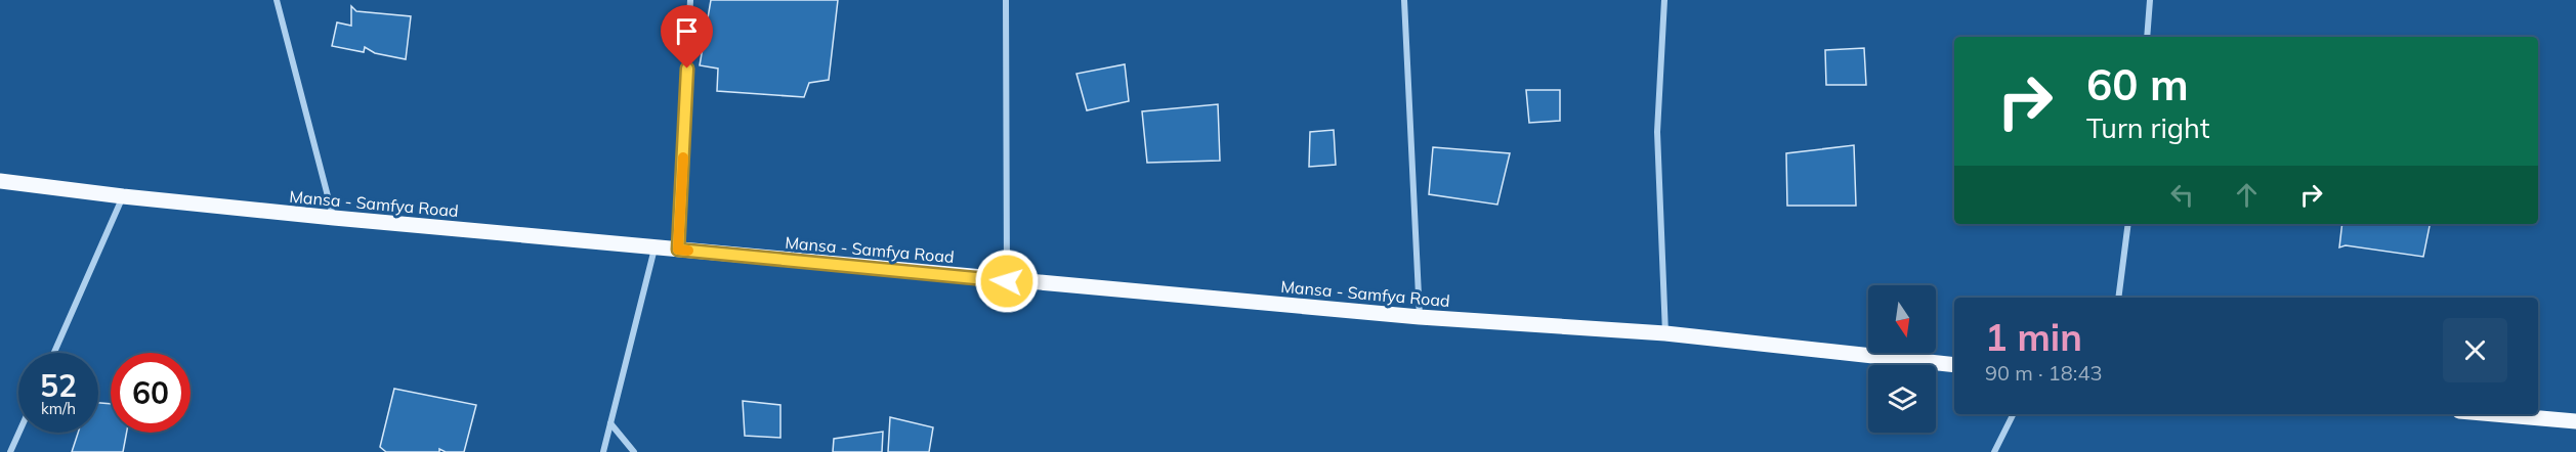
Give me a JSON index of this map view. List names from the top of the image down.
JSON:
{
  "streets": {
    "main road": ["Mansa - Samfya Road"]
  },
  "north": "bottom",
  "page": {
    "turn": ["60 m", "Turn right"],
    "heading": ["1 min", "90 m · 18:43"],
    "speed": "52 km/h",
    "limit": "60"
  }
}
